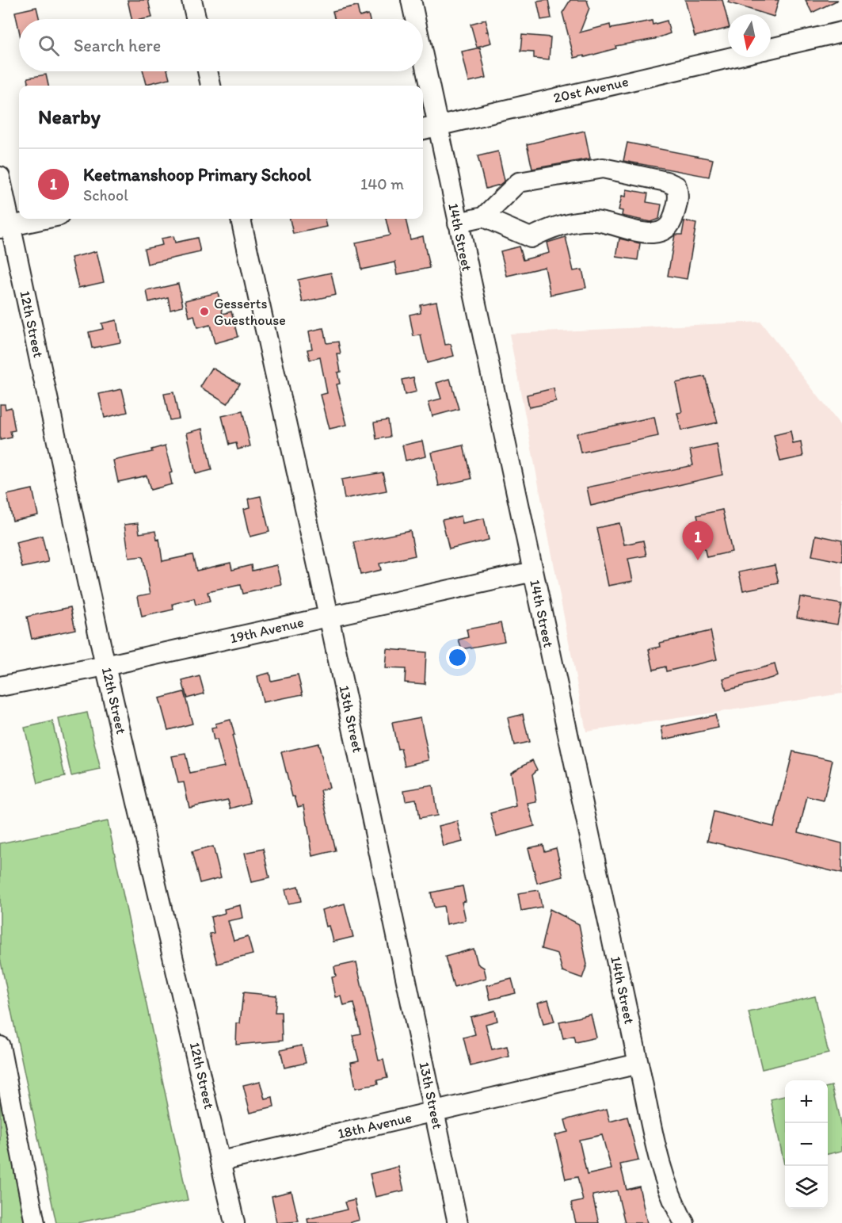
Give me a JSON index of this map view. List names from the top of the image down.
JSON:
{
  "streets": {
    "street": [
      "20st Avenue",
      "14th Street",
      "12th Street",
      "19th Avenue",
      "13th Street",
      "18th Avenue"
    ]
  },
  "crossings": [
    ["20st Avenue", "14th Street"],
    ["14th Street", "19th Avenue"],
    ["14th Street", "18th Avenue"],
    ["12th Street", "19th Avenue"],
    ["12th Street", "18th Avenue"],
    ["19th Avenue", "13th Street"],
    ["13th Street", "18th Avenue"]
  ],
  "places": ["Gesserts Guesthouse"],
  "north": "bottom",
  "page": {
    "search": "Search here",
    "heading": "Nearby",
    "list": [
      {
        "mark": "1",
        "name": "Keetmanshoop Primary School",
        "note": "School",
        "value": "140 m"
      }
    ],
    "pins": "1",
    "map_buttons": ["+", "−"]
  }
}
